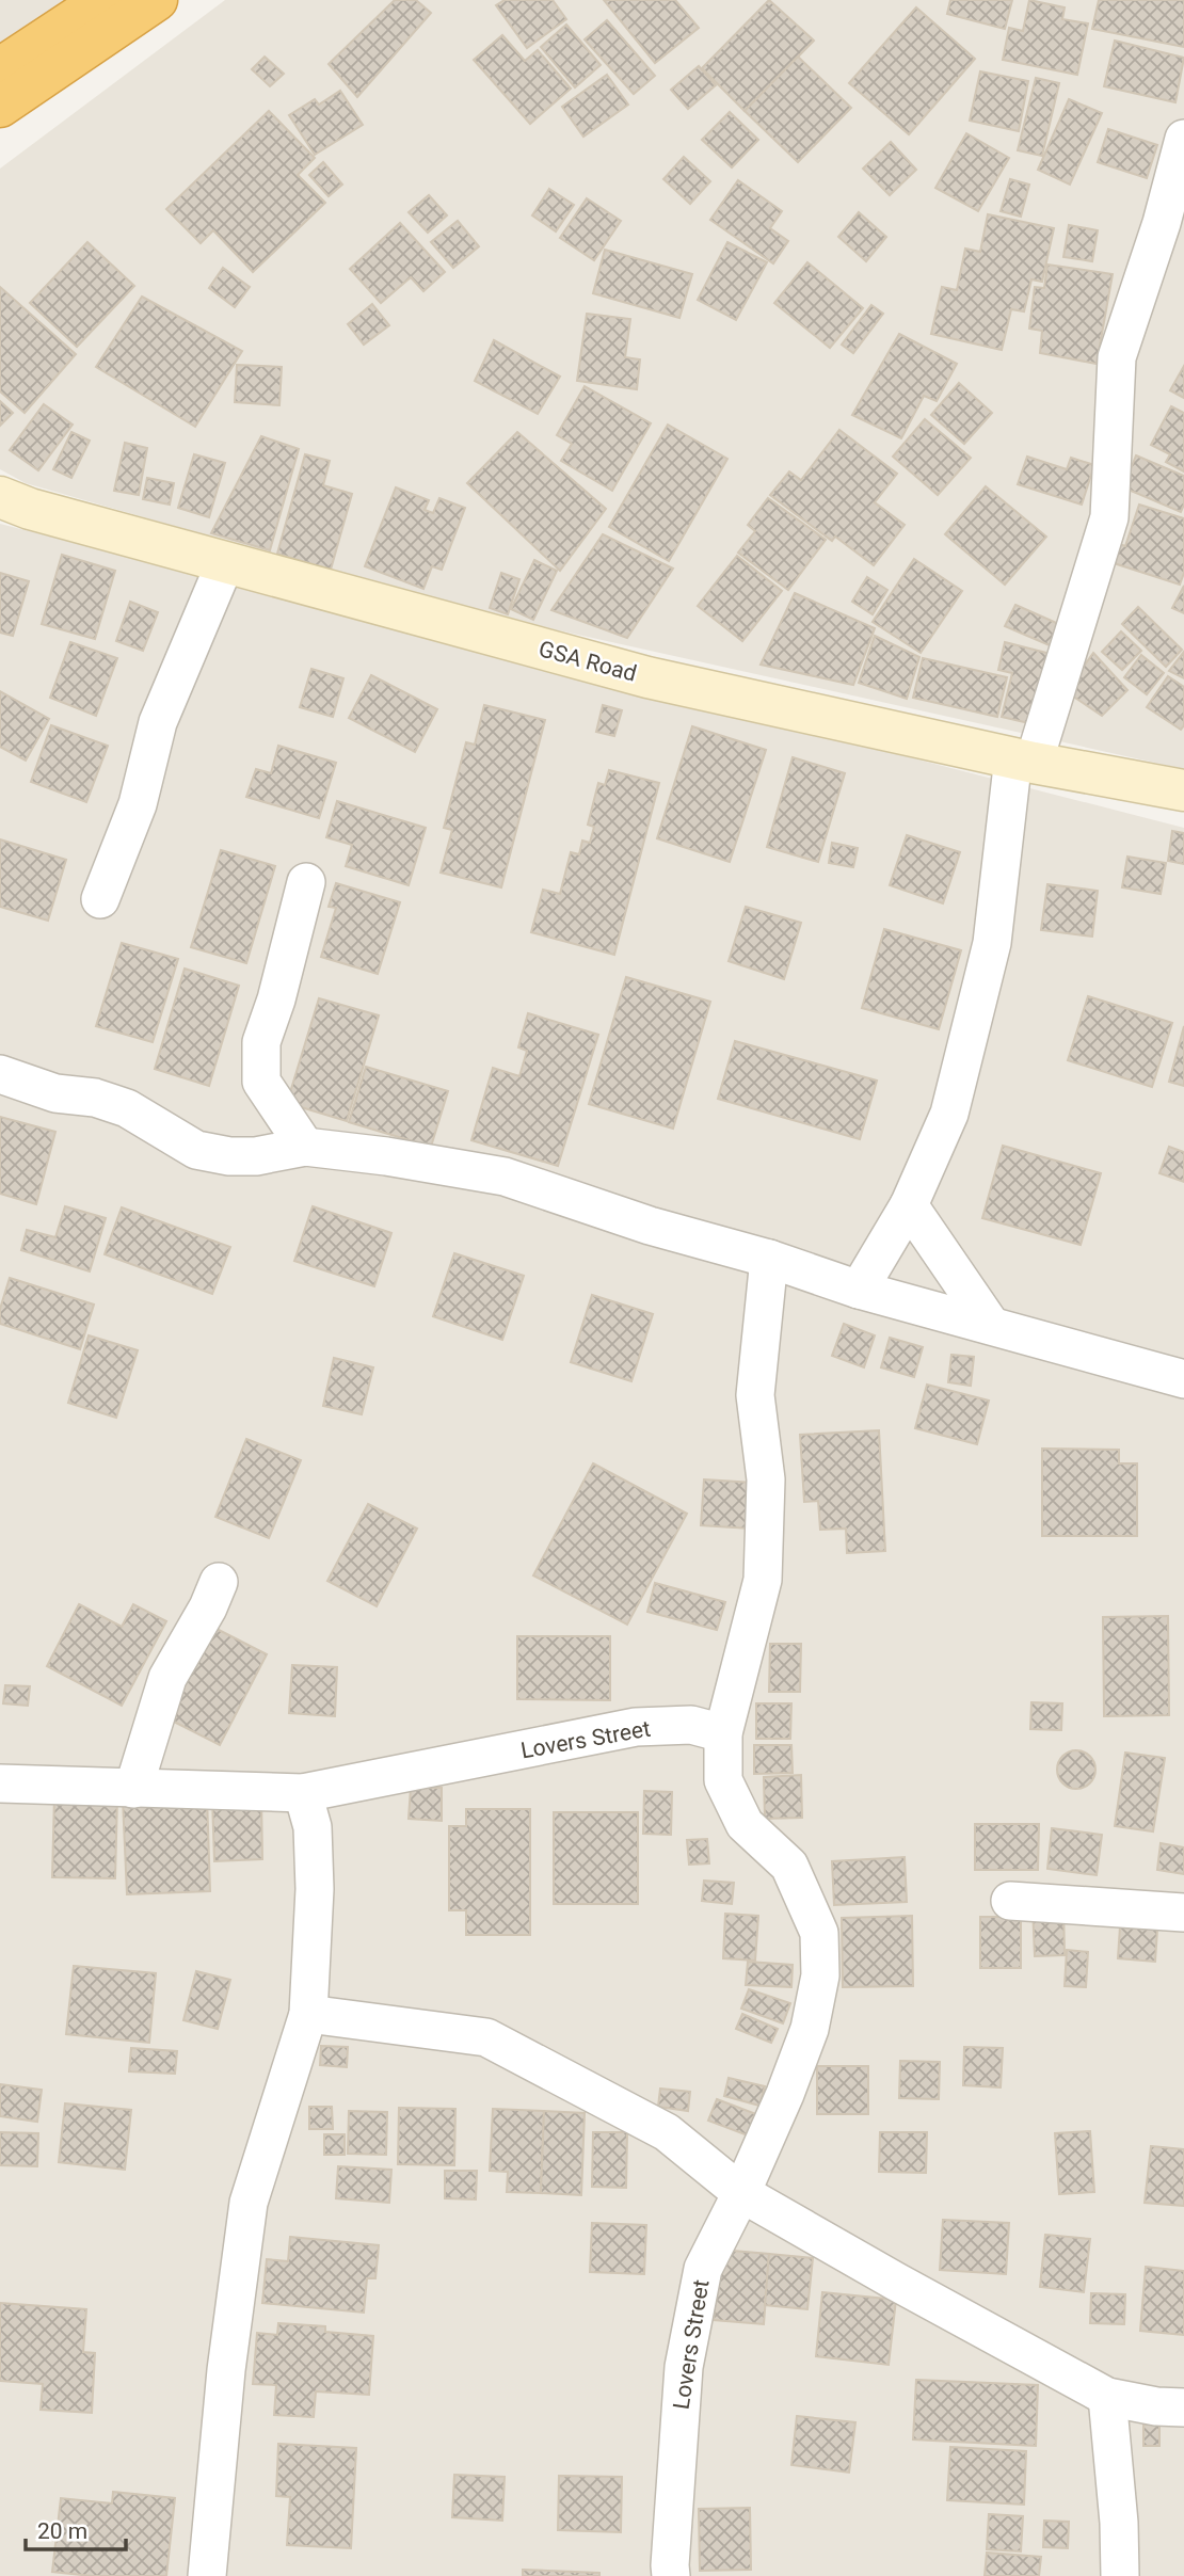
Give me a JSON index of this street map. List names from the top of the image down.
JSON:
{
  "streets": {
    "street": ["GSA Road", "Lovers Street"]
  },
  "scale_bar": "20 m"
}
